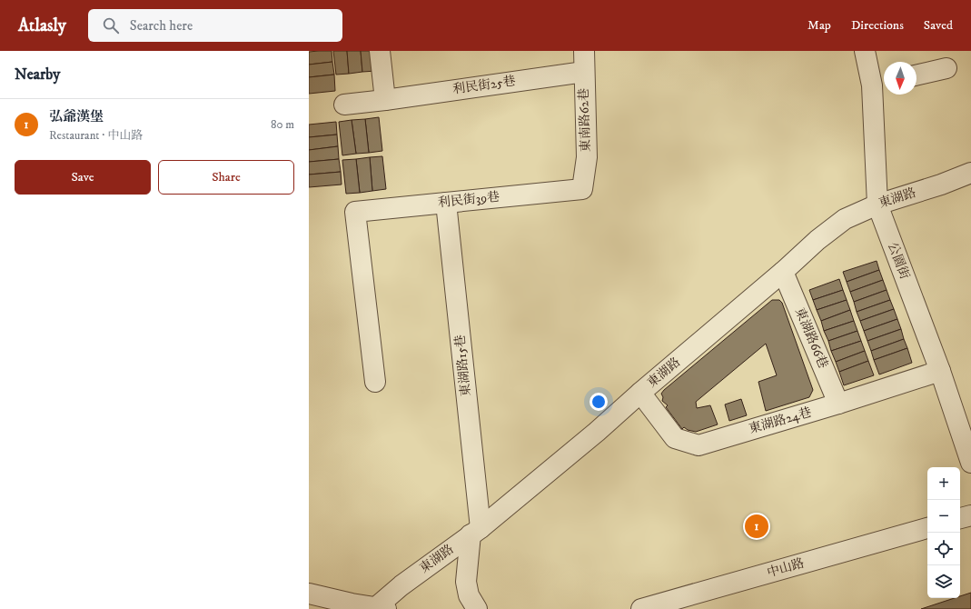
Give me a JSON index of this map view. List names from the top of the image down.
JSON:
{
  "streets": {
    "street": [
      "利民街25巷",
      "東南路62巷",
      "東湖路",
      "利民街39巷",
      "公園街",
      "東湖路66巷",
      "東湖路15巷",
      "東湖路24巷",
      "中山路"
    ]
  },
  "crossings": [
    ["利民街25巷", "東南路62巷"],
    ["東南路62巷", "利民街39巷"],
    ["東湖路", "公園街"],
    ["東湖路", "東湖路66巷"],
    ["東湖路", "東湖路15巷"],
    ["東湖路", "東湖路24巷"],
    ["利民街39巷", "東湖路15巷"],
    ["公園街", "東湖路24巷"],
    ["東湖路66巷", "東湖路24巷"]
  ],
  "north": "bottom",
  "page": {
    "header": "Atlasly",
    "search": "Search here",
    "nav": ["Map", "Directions", "Saved"],
    "heading": "Nearby",
    "list": [
      {
        "mark": "1",
        "name": "弘爺漢堡",
        "note": "Restaurant · 中山路",
        "value": "80 m"
      }
    ],
    "buttons": ["Save", "Share"],
    "map_buttons": ["+", "−"],
    "pins": "1"
  }
}
